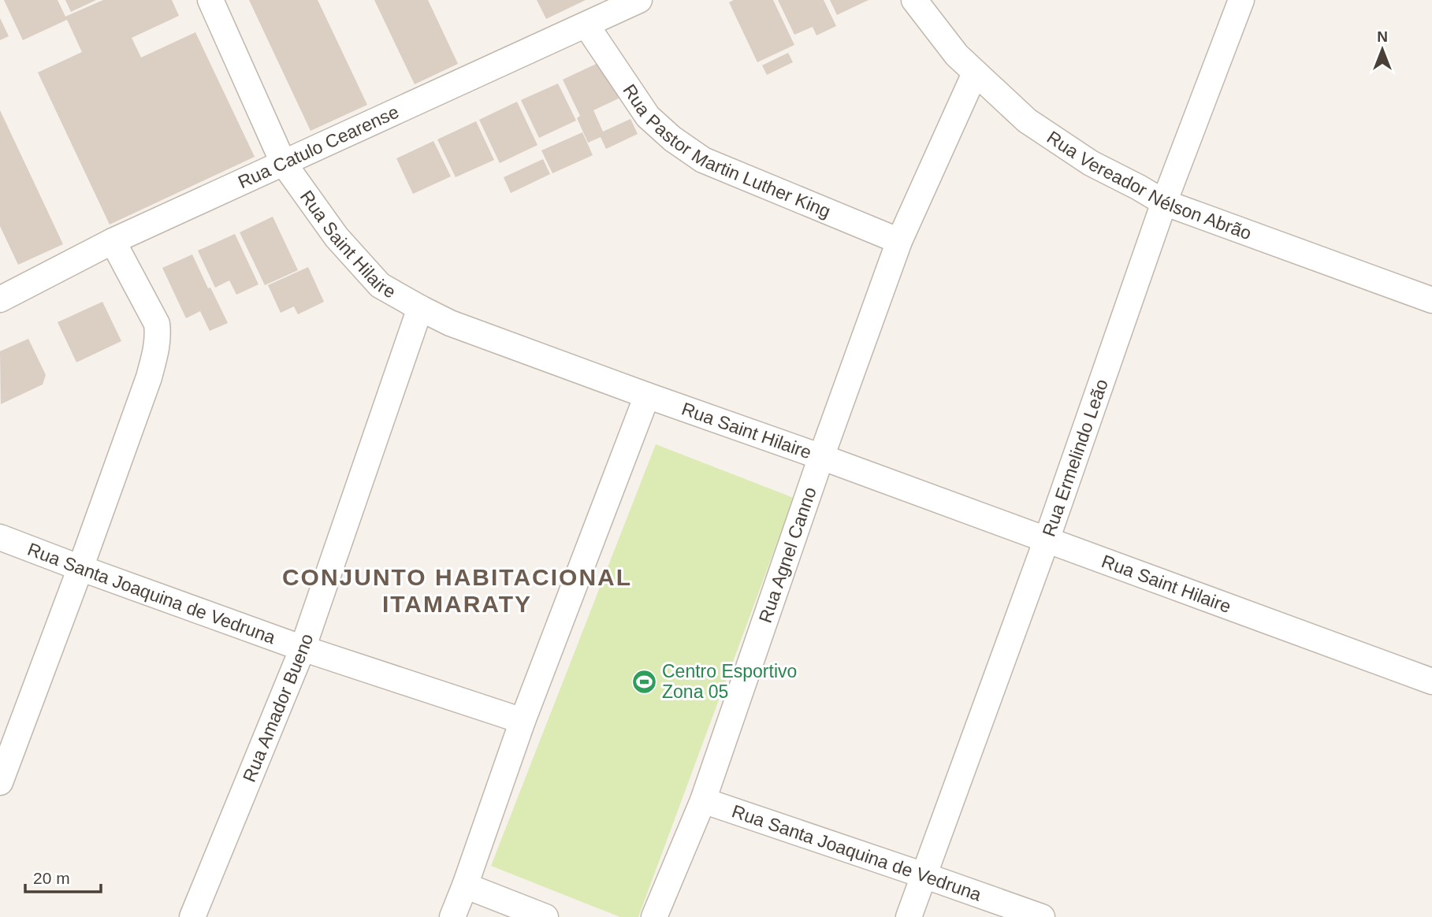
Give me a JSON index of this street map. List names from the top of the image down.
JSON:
{
  "streets": {
    "street": [
      "Rua Catulo Cearense",
      "Rua Pastor Martin Luther King",
      "Rua Vereador Nélson Abrão",
      "Rua Saint Hilaire",
      "Rua Ermelindo Leão",
      "Rua Agnel Canno",
      "Rua Santa Joaquina de Vedruna",
      "Rua Amador Bueno"
    ]
  },
  "crossings": [
    ["Rua Catulo Cearense", "Rua Pastor Martin Luther King"],
    ["Rua Catulo Cearense", "Rua Saint Hilaire"],
    ["Rua Pastor Martin Luther King", "Rua Agnel Canno"],
    ["Rua Vereador Nélson Abrão", "Rua Ermelindo Leão"],
    ["Rua Vereador Nélson Abrão", "Rua Agnel Canno"],
    ["Rua Saint Hilaire", "Rua Ermelindo Leão"],
    ["Rua Saint Hilaire", "Rua Agnel Canno"],
    ["Rua Saint Hilaire", "Rua Amador Bueno"],
    ["Rua Ermelindo Leão", "Rua Santa Joaquina de Vedruna"],
    ["Rua Agnel Canno", "Rua Santa Joaquina de Vedruna"],
    ["Rua Santa Joaquina de Vedruna", "Rua Amador Bueno"]
  ],
  "districts": ["CONJUNTO HABITACIONAL ITAMARATY"],
  "places": {
    "sports": ["Centro Esportivo Zona 05"]
  },
  "scale_bar": "20 m",
  "north": "top"
}
